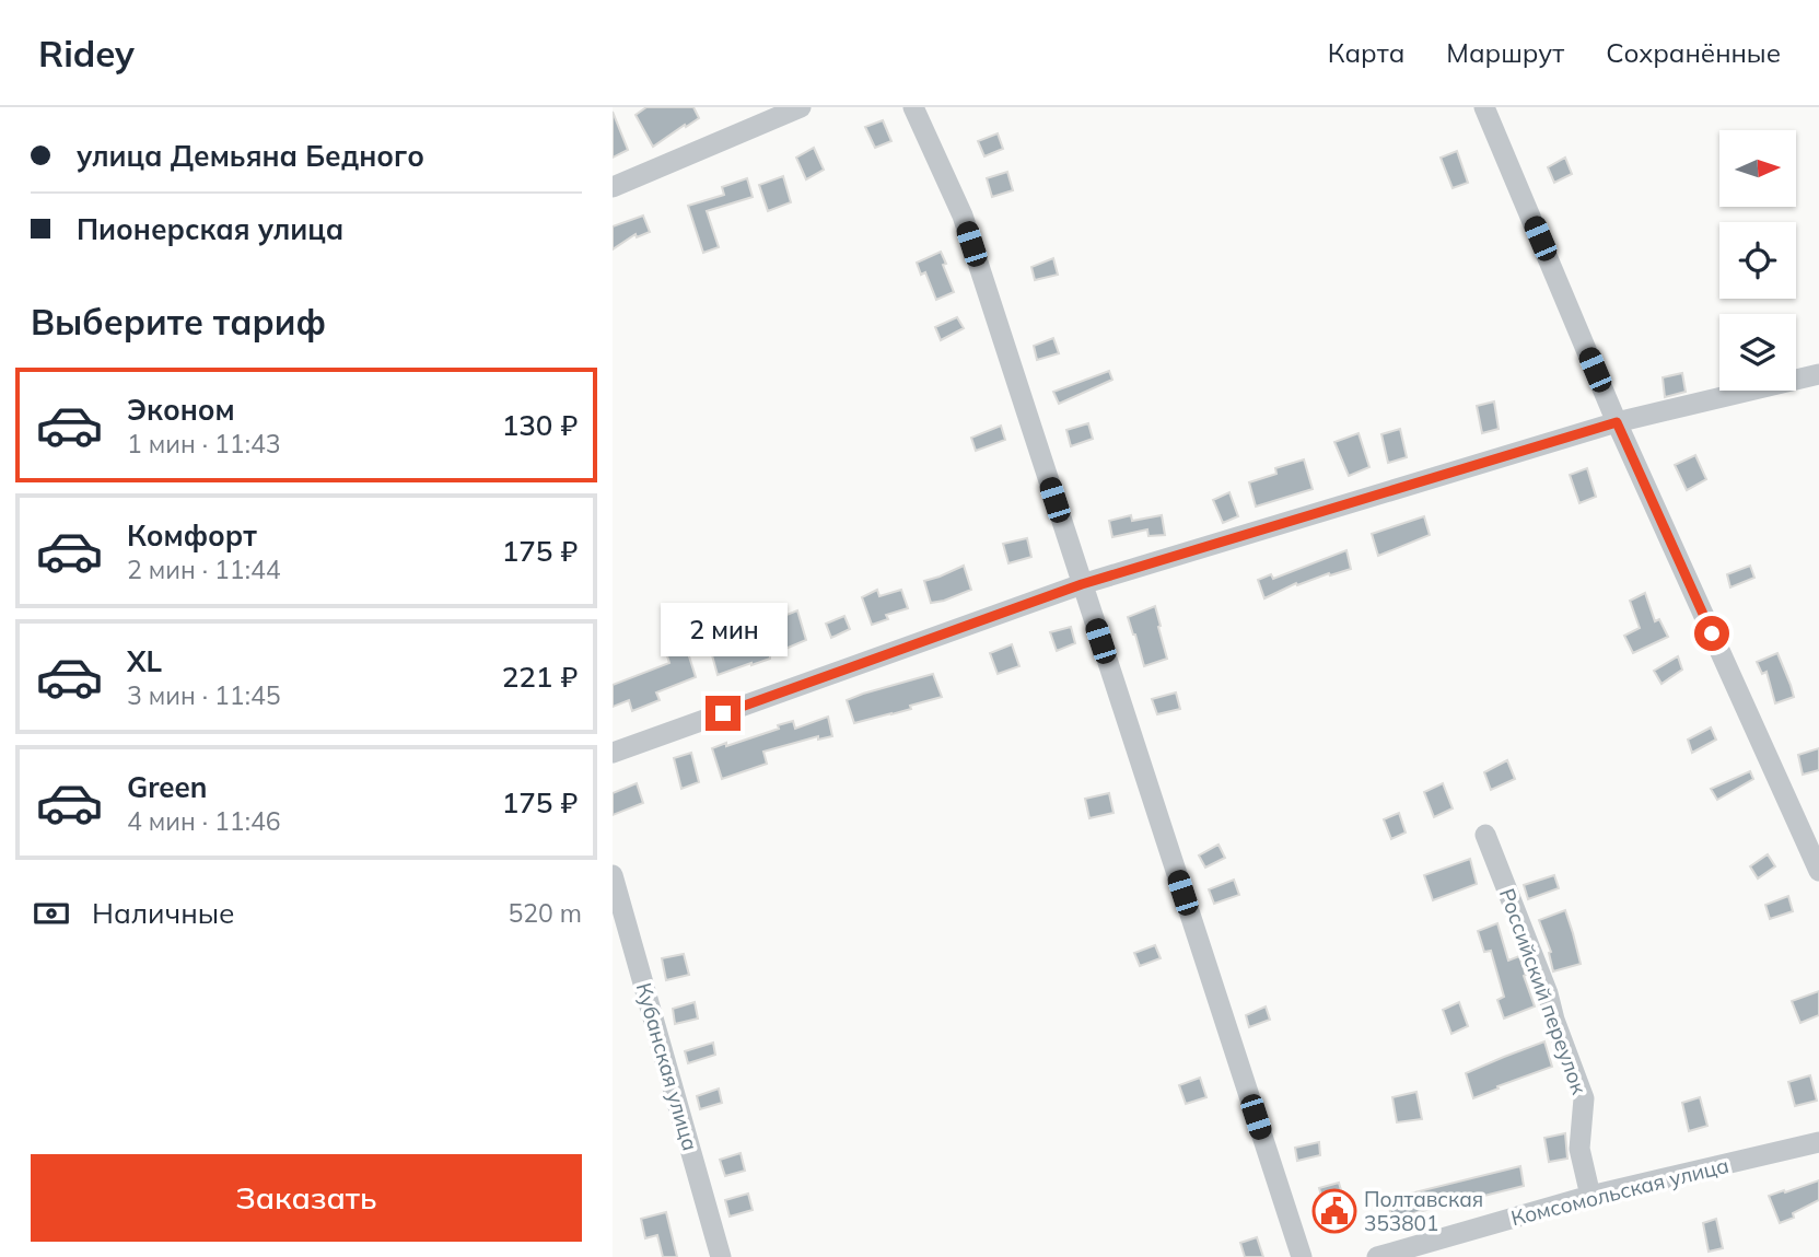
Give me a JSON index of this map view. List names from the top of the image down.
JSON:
{
  "streets": {
    "street": ["Российский переулок", "Кубанская улица", "Комсомольская улица"]
  },
  "crossings": [
    ["Российский переулок", "Комсомольская улица"]
  ],
  "places": {
    "public building": ["Полтавская 353801"]
  },
  "north": "right",
  "page": {
    "header": "Ridey",
    "nav": ["Карта", "Маршрут", "Сохранённые"],
    "banner": ["улица Демьяна Бедного", "Пионерская улица"],
    "heading": "Выберите тариф",
    "list": [
      {
        "name": "Эконом",
        "note": "1 мин · 11:43",
        "value": "130 ₽"
      },
      {
        "name": "Комфорт",
        "note": "2 мин · 11:44",
        "value": "175 ₽"
      },
      {
        "name": "XL",
        "note": "3 мин · 11:45",
        "value": "221 ₽"
      },
      {
        "name": "Green",
        "note": "4 мин · 11:46",
        "value": "175 ₽"
      }
    ],
    "bubble": "2 мин",
    "pay": ["Наличные", "520 m"],
    "buttons": "Заказать"
  }
}
